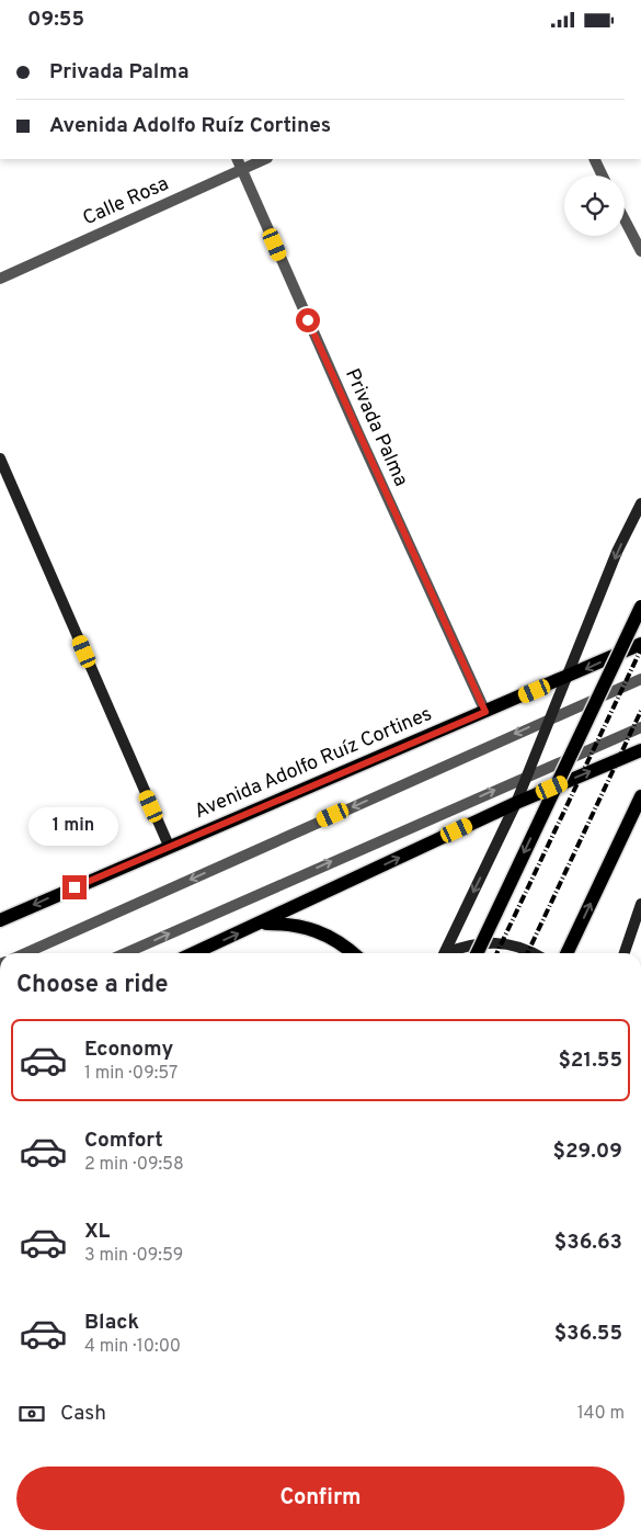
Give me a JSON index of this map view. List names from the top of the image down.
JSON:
{
  "streets": {
    "main road": ["Avenida Adolfo Ruíz Cortines"],
    "street": ["Calle Rosa", "Privada Palma"]
  },
  "crossings": [
    ["Calle Rosa", "Privada Palma"],
    ["Privada Palma", "Avenida Adolfo Ruíz Cortines"]
  ],
  "one_way": ["Avenida Adolfo Ruíz Cortines"],
  "page": {
    "status": "09:55",
    "banner": ["Privada Palma", "Avenida Adolfo Ruíz Cortines"],
    "bubble": "1 min",
    "heading": "Choose a ride",
    "list": [
      {
        "name": "Economy",
        "note": "1 min · 09:57",
        "value": "$21.55"
      },
      {
        "name": "Comfort",
        "note": "2 min · 09:58",
        "value": "$29.09"
      },
      {
        "name": "XL",
        "note": "3 min · 09:59",
        "value": "$36.63"
      },
      {
        "name": "Black",
        "note": "4 min · 10:00",
        "value": "$36.55"
      }
    ],
    "pay": ["Cash", "140 m"],
    "buttons": "Confirm"
  }
}
